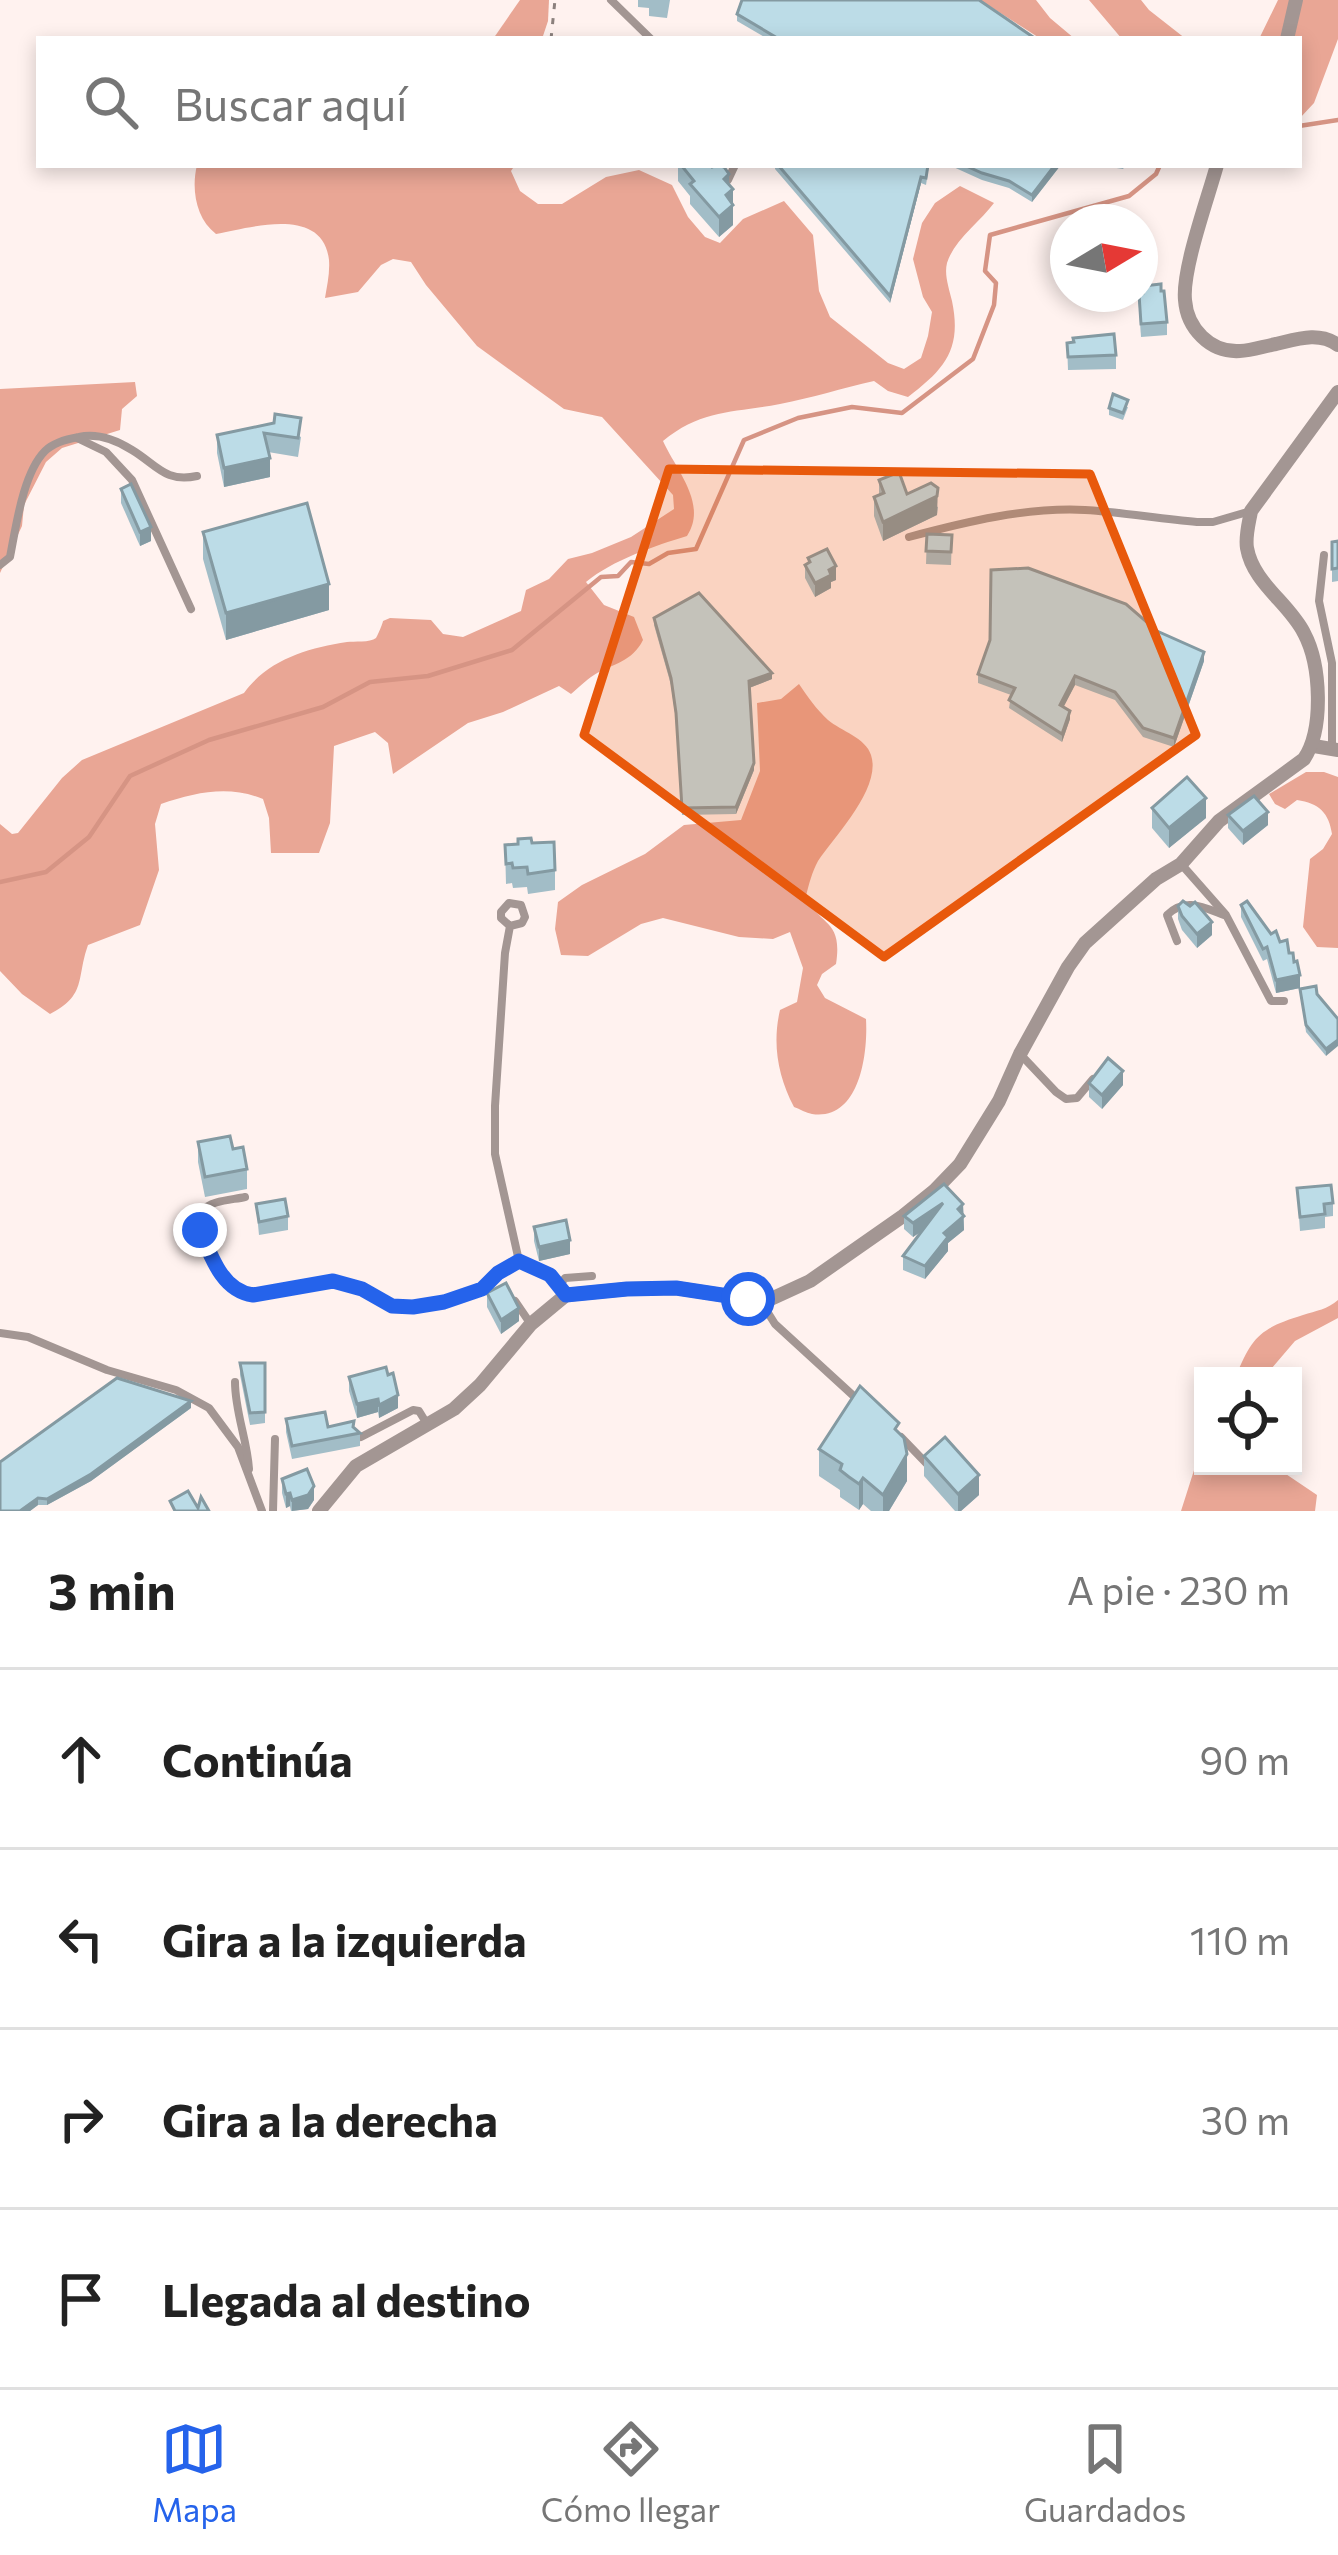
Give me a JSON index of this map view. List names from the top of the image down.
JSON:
{
  "north": "right",
  "page": {
    "search": "Buscar aquí",
    "heading": ["3 min", "A pie · 230 m"],
    "list": [
      ["Continúa", "90 m"],
      ["Gira a la izquierda", "110 m"],
      ["Gira a la derecha", "30 m"],
      "Llegada al destino"
    ],
    "nav": ["Mapa", "Cómo llegar", "Guardados"]
  }
}
